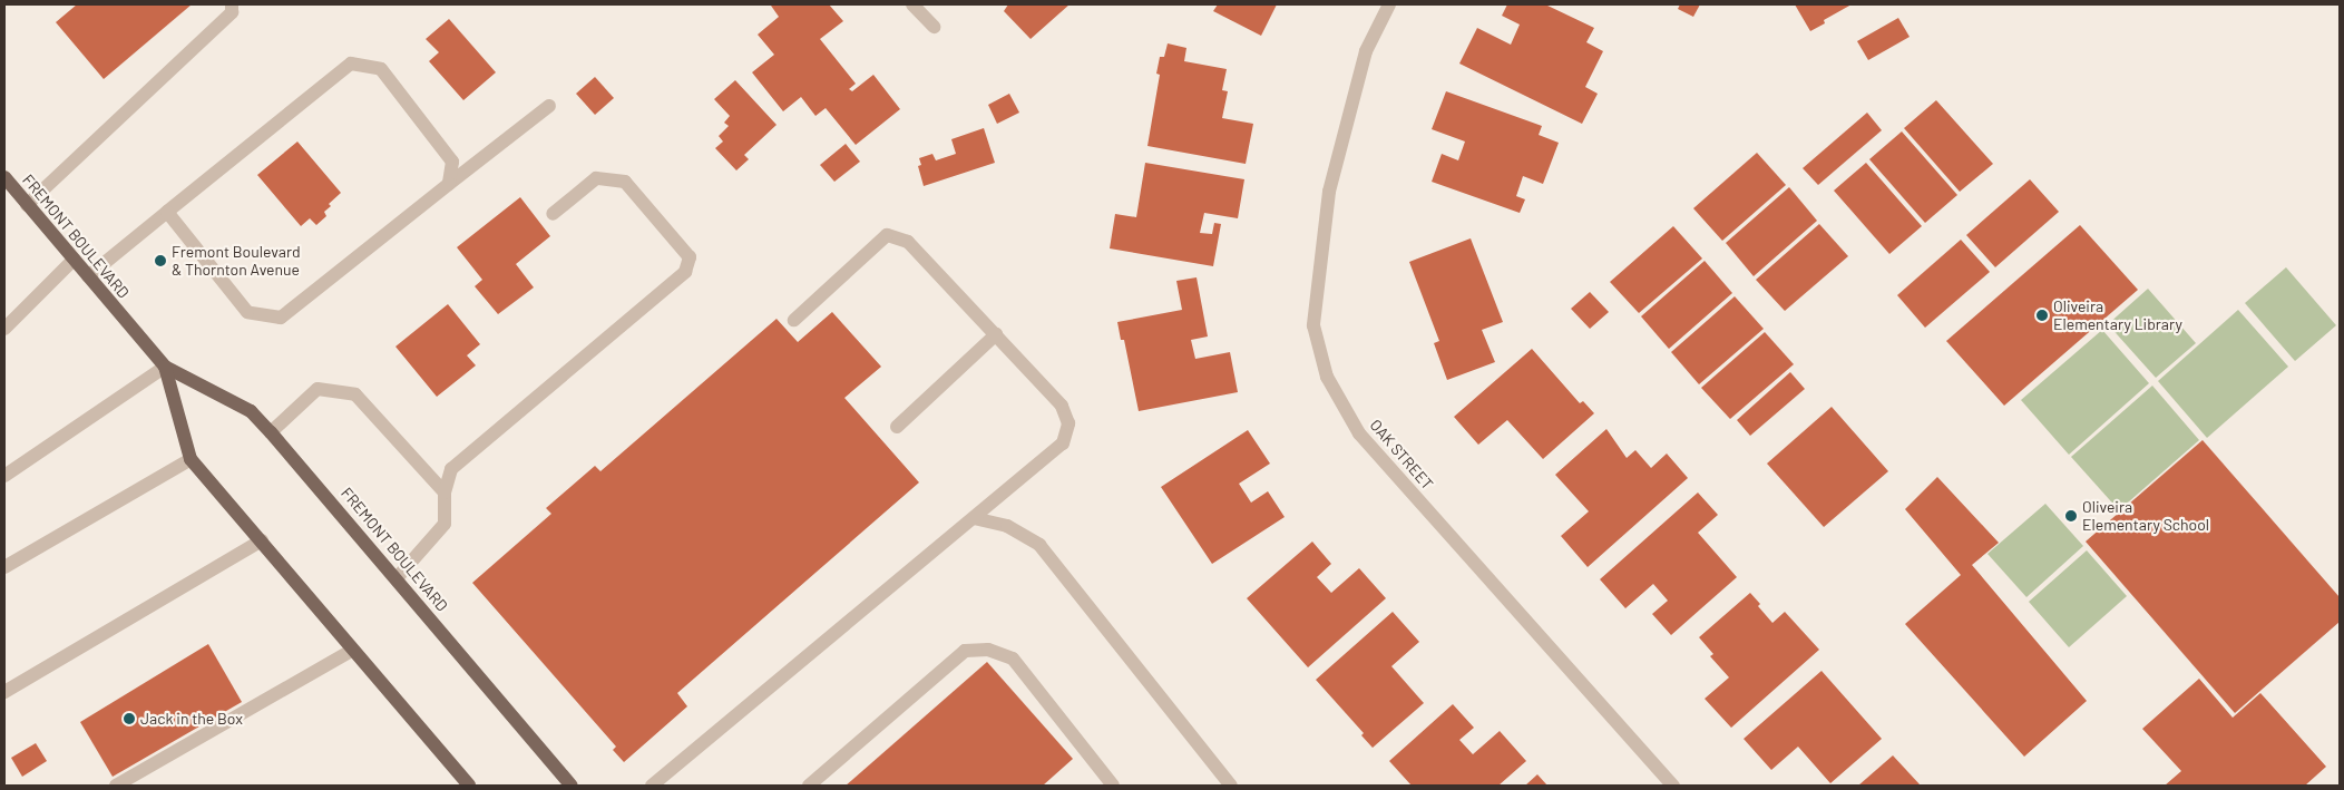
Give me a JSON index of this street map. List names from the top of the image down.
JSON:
{
  "streets": {
    "main road": ["FREMONT BOULEVARD"],
    "street": ["OAK STREET"]
  },
  "places": [
    "Fremont Boulevard & Thornton Avenue",
    "Oliveira Elementary Library",
    "Oliveira Elementary School",
    "Jack in the Box"
  ]
}
